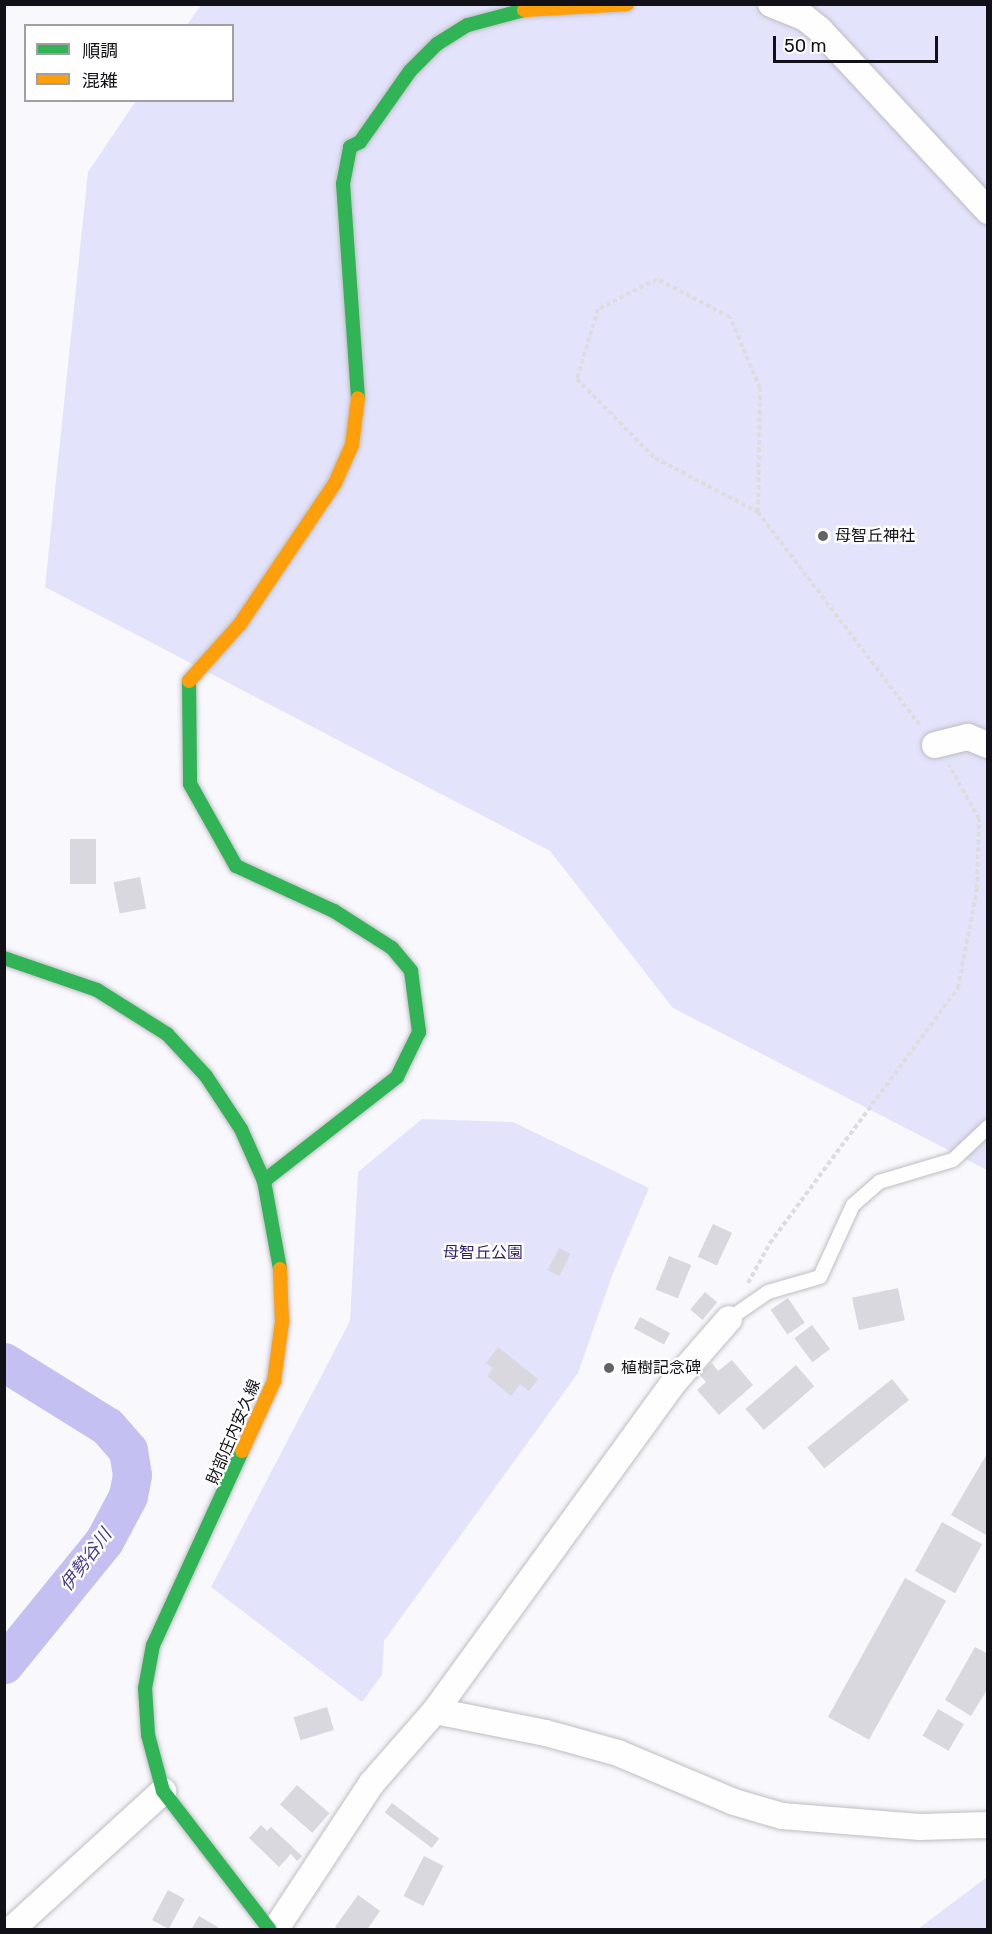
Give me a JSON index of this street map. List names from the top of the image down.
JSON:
{
  "streets": {
    "street": ["財部庄内安久線"]
  },
  "water": ["伊勢谷川"],
  "parks": ["母智丘公園"],
  "places": ["母智丘神社", "植樹記念碑"],
  "legend": ["順調", "混雑"],
  "scale_bar": "50 m"
}
